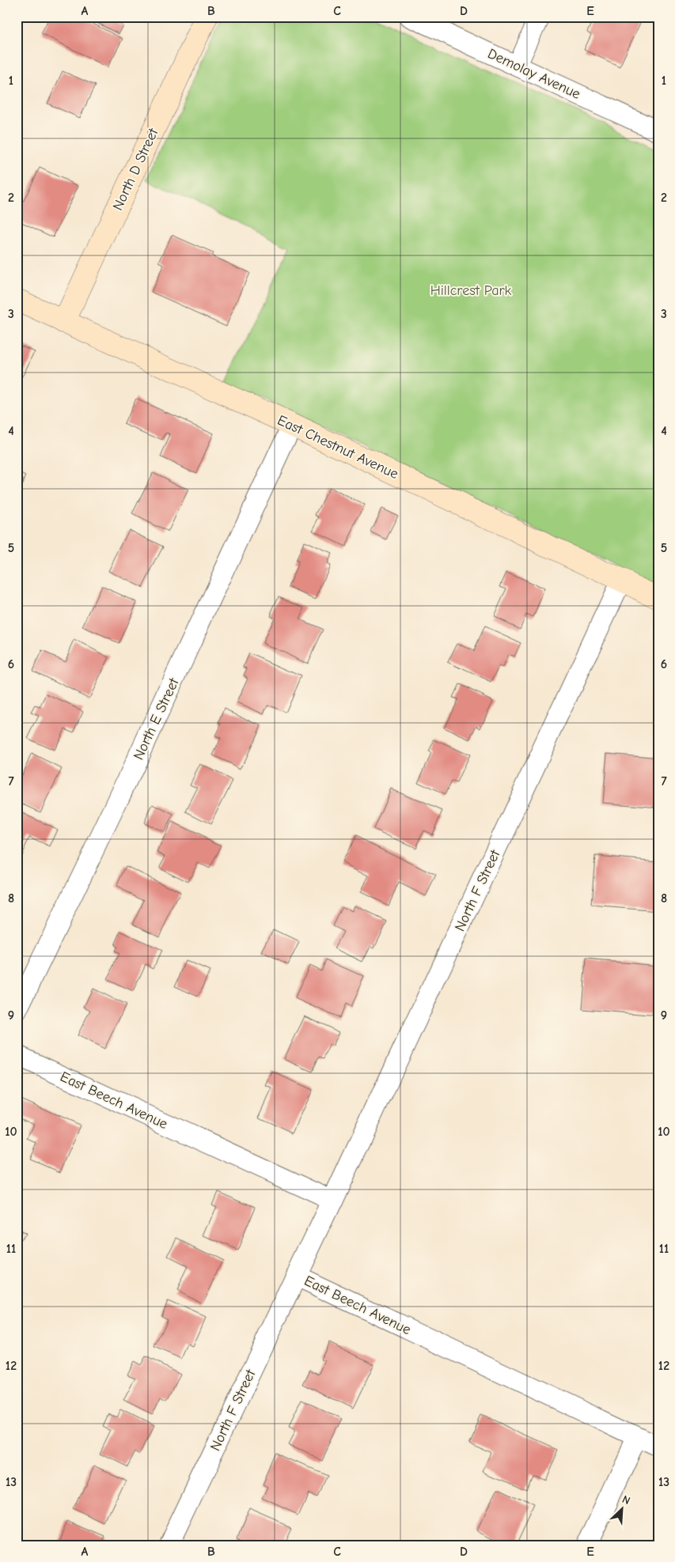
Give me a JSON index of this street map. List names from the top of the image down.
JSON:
{
  "streets": {
    "street": [
      "Demolay Avenue",
      "North D Street",
      "East Chestnut Avenue",
      "North E Street",
      "North F Street",
      "East Beech Avenue"
    ]
  },
  "crossings": [
    ["North D Street", "East Chestnut Avenue"],
    ["East Chestnut Avenue", "North E Street"],
    ["East Chestnut Avenue", "North F Street"],
    ["North F Street", "East Beech Avenue"]
  ],
  "parks": ["Hillcrest Park"],
  "north": "top right",
  "grid": {
    "columns": [
      "A",
      "B",
      "C",
      "D",
      "E"
    ],
    "rows": [
      "1",
      "2",
      "3",
      "4",
      "5",
      "6",
      "7",
      "8",
      "9",
      "10",
      "11",
      "12",
      "13"
    ]
  }
}
